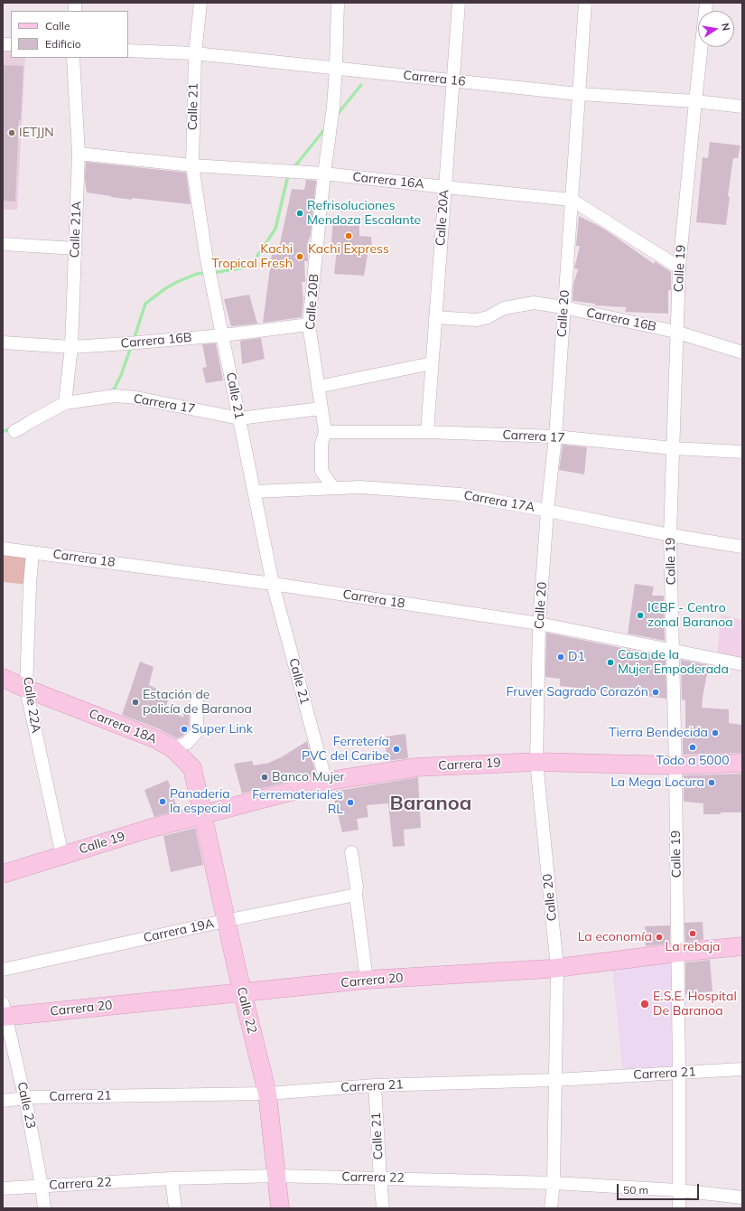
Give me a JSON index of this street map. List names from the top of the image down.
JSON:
{
  "streets": {
    "street": [
      "Carrera 16",
      "Calle 21",
      "Carrera 16A",
      "Calle 20A",
      "Calle 21A",
      "Calle 19",
      "Calle 20B",
      "Calle 20",
      "Carrera 16B",
      "Carrera 17",
      "Carrera 17A",
      "Carrera 18",
      "Calle 22A",
      "Carrera 18A",
      "Carrera 19",
      "Carrera 19A",
      "Carrera 20",
      "Calle 22",
      "Carrera 21",
      "Calle 23",
      "Carrera 22"
    ]
  },
  "crossings": [
    ["Carrera 16", "Calle 21"],
    ["Carrera 16", "Calle 20A"],
    ["Carrera 16", "Calle 19"],
    ["Carrera 16", "Calle 20B"],
    ["Carrera 16", "Calle 20"],
    ["Calle 21", "Carrera 16A"],
    ["Calle 21", "Carrera 16B"],
    ["Calle 21", "Carrera 17"],
    ["Calle 21", "Carrera 17A"],
    ["Calle 21", "Carrera 18"],
    ["Calle 21", "Carrera 19"],
    ["Calle 21", "Carrera 21"],
    ["Calle 21", "Carrera 22"],
    ["Carrera 16A", "Calle 20A"],
    ["Carrera 16A", "Calle 21A"],
    ["Carrera 16A", "Calle 19"],
    ["Carrera 16A", "Calle 20B"],
    ["Carrera 16A", "Calle 20"],
    ["Calle 20A", "Carrera 16B"],
    ["Calle 20A", "Carrera 17"],
    ["Calle 21A", "Carrera 16B"],
    ["Calle 21A", "Carrera 17"],
    ["Calle 19", "Carrera 16B"],
    ["Calle 19", "Carrera 17"],
    ["Calle 19", "Carrera 17A"],
    ["Calle 19", "Carrera 18"],
    ["Calle 19", "Calle 22A"],
    ["Calle 19", "Carrera 18A"],
    ["Calle 19", "Carrera 19"],
    ["Calle 19", "Carrera 20"],
    ["Calle 19", "Calle 22"],
    ["Calle 19", "Carrera 21"],
    ["Calle 19", "Carrera 22"],
    ["Calle 20B", "Carrera 16B"],
    ["Calle 20B", "Carrera 17"],
    ["Calle 20B", "Carrera 17A"],
    ["Calle 20", "Carrera 16B"],
    ["Calle 20", "Carrera 17"],
    ["Calle 20", "Carrera 17A"],
    ["Calle 20", "Carrera 18"],
    ["Calle 20", "Carrera 19"],
    ["Calle 20", "Carrera 20"],
    ["Calle 20", "Carrera 21"],
    ["Calle 20", "Carrera 22"],
    ["Carrera 18", "Calle 22A"],
    ["Calle 22A", "Carrera 18A"],
    ["Carrera 18A", "Carrera 19"],
    ["Carrera 18A", "Calle 22"],
    ["Carrera 19", "Calle 22"],
    ["Carrera 19A", "Calle 22"],
    ["Carrera 20", "Calle 22"],
    ["Carrera 20", "Calle 23"],
    ["Calle 22", "Carrera 21"],
    ["Calle 22", "Carrera 22"],
    ["Carrera 21", "Calle 23"],
    ["Calle 23", "Carrera 22"]
  ],
  "districts": ["Baranoa"],
  "places": [
    "IETJJN",
    "Refrisoluciones Mendoza Escalante",
    "Kachi Express",
    "Kachi Tropical Fresh",
    "ICBF - Centro zonal Baranoa",
    "D1",
    "Casa de la Mujer Empoderada",
    "Fruver Sagrado Corazón",
    "Estación de policía de Baranoa",
    "Super Link",
    "Tierra Bendecida",
    "Todo a 5000",
    "Ferretería PVC del Caribe",
    "Banco Mujer",
    "La Mega Locura",
    "Panaderia la especial",
    "Ferremateriales RL",
    "La rebaja",
    "La economía",
    "E.S.E. Hospital De Baranoa"
  ],
  "legend": ["Calle", "Edificio"],
  "scale_bar": "50 m",
  "north": "right"
}
